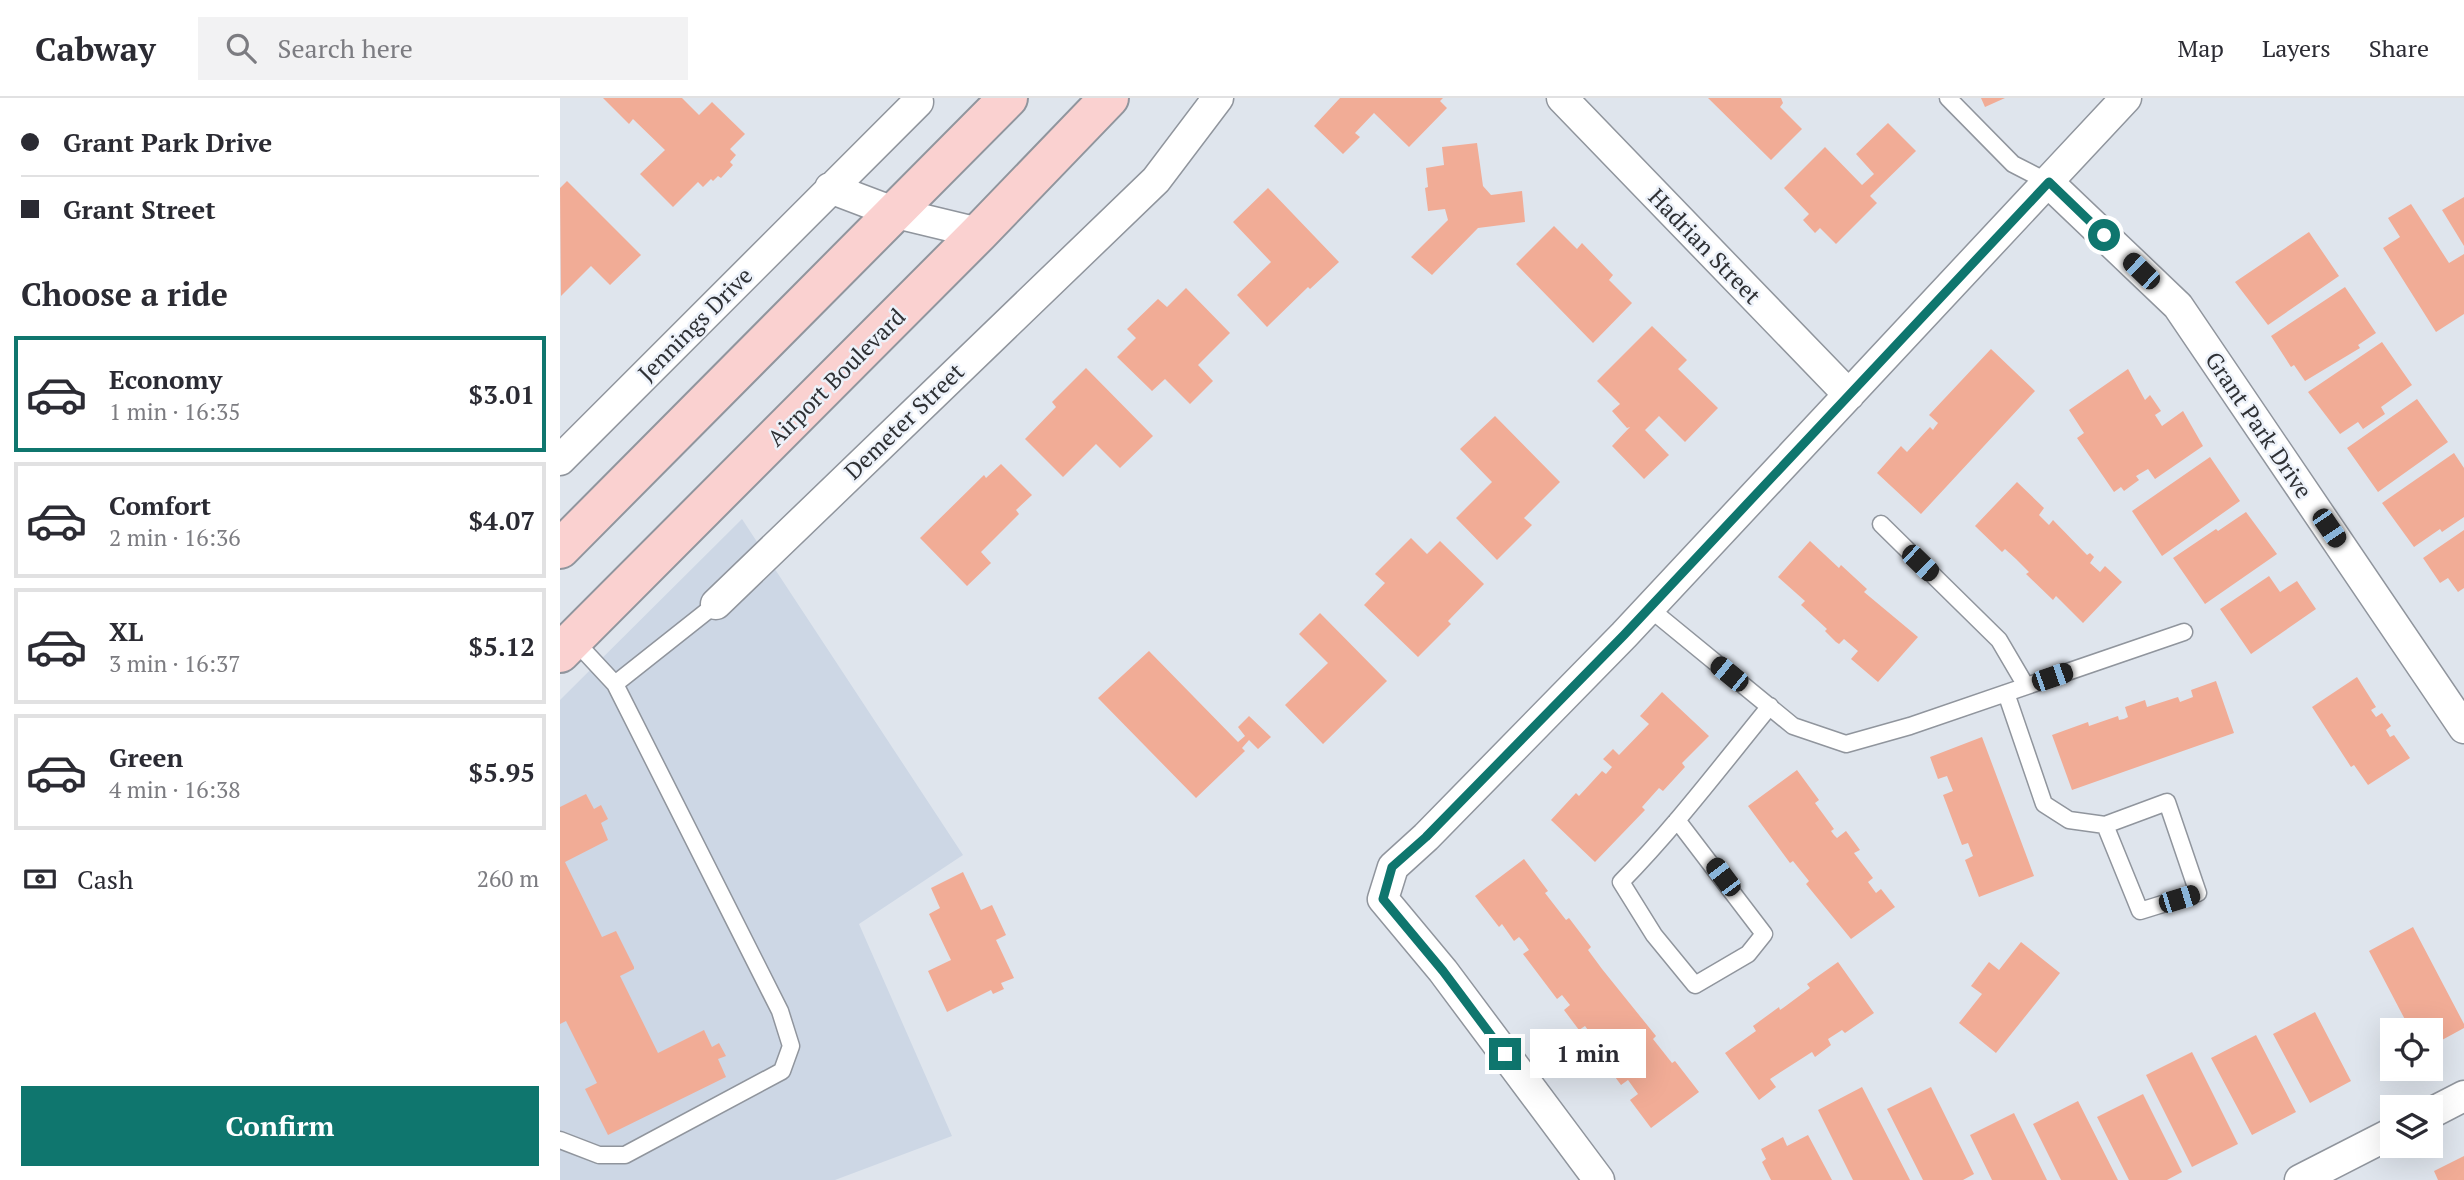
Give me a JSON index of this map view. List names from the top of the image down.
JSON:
{
  "streets": {
    "main road": ["Airport Boulevard"],
    "street": [
      "Hadrian Street",
      "Jennings Drive",
      "Demeter Street",
      "Grant Park Drive"
    ]
  },
  "page": {
    "header": "Cabway",
    "search": "Search here",
    "nav": ["Map", "Layers", "Share"],
    "banner": ["Grant Park Drive", "Grant Street"],
    "heading": "Choose a ride",
    "list": [
      {
        "name": "Economy",
        "note": "1 min · 16:35",
        "value": "$3.01"
      },
      {
        "name": "Comfort",
        "note": "2 min · 16:36",
        "value": "$4.07"
      },
      {
        "name": "XL",
        "note": "3 min · 16:37",
        "value": "$5.12"
      },
      {
        "name": "Green",
        "note": "4 min · 16:38",
        "value": "$5.95"
      }
    ],
    "pay": ["Cash", "260 m"],
    "bubble": "1 min",
    "buttons": "Confirm"
  }
}
